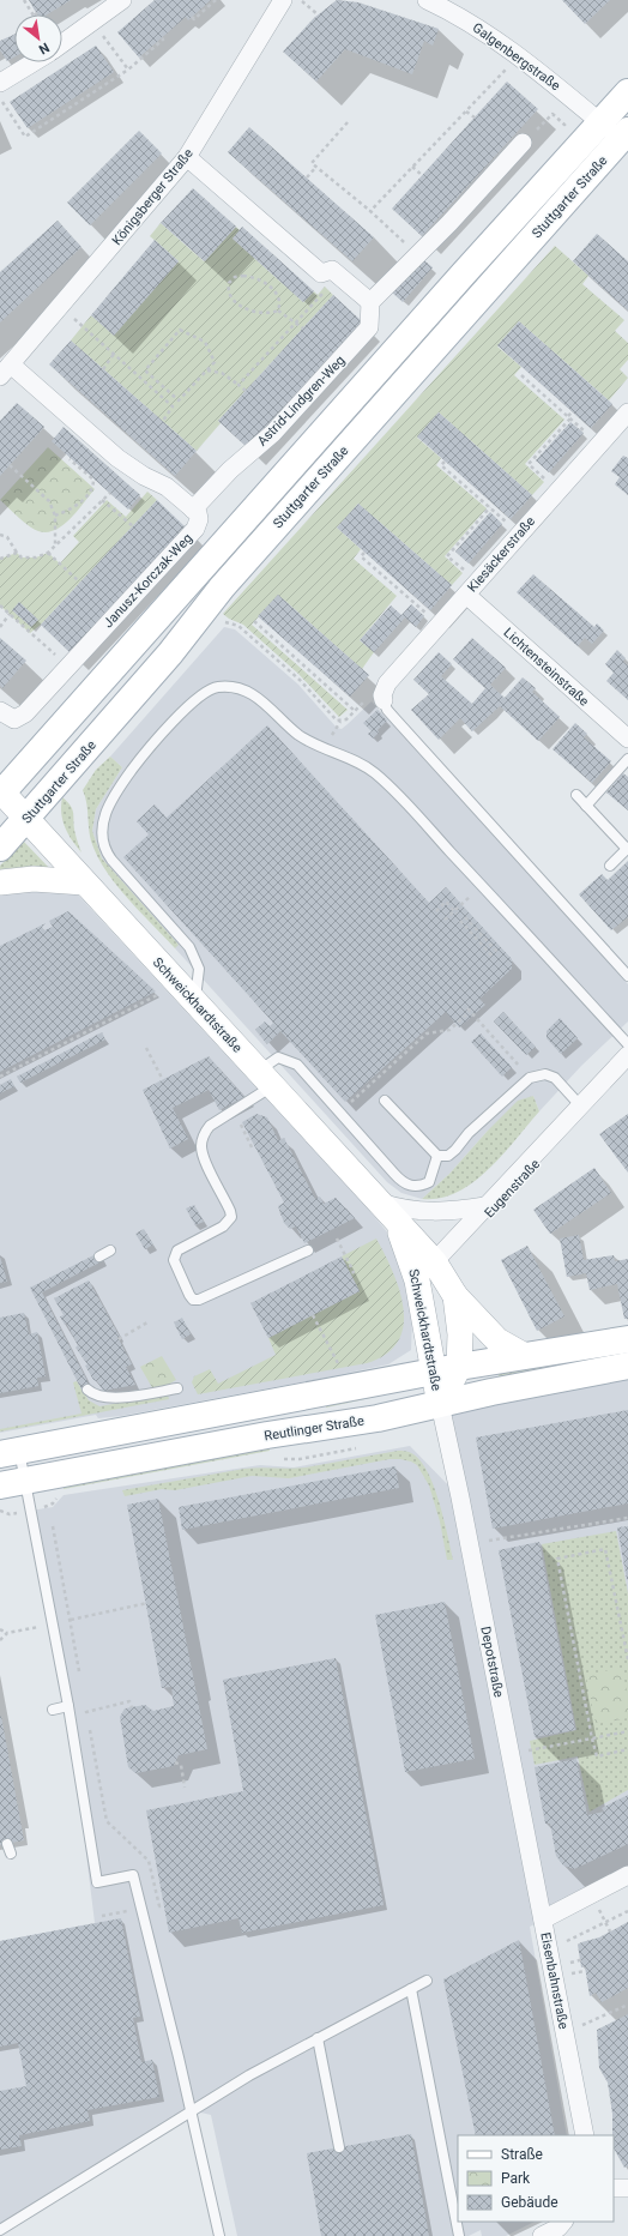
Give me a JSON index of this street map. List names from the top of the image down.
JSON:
{
  "streets": {
    "main road": ["Stuttgarter Straße", "Schweickhardtstraße", "Reutlinger Straße"],
    "street": [
      "Galgenbergstraße",
      "Königsberger Straße",
      "Astrid-Lindgren-Weg",
      "Kiesäckerstraße",
      "Janusz-Korczak-Weg",
      "Lichtensteinstraße",
      "Eugenstraße",
      "Depotstraße",
      "Eisenbahnstraße"
    ]
  },
  "crossings": [
    ["Galgenbergstraße", "Stuttgarter Straße"],
    ["Stuttgarter Straße", "Schweickhardtstraße"],
    ["Astrid-Lindgren-Weg", "Janusz-Korczak-Weg"],
    ["Kiesäckerstraße", "Lichtensteinstraße"],
    ["Schweickhardtstraße", "Eugenstraße"],
    ["Schweickhardtstraße", "Reutlinger Straße"],
    ["Schweickhardtstraße", "Depotstraße"],
    ["Reutlinger Straße", "Depotstraße"],
    ["Depotstraße", "Eisenbahnstraße"]
  ],
  "legend": ["Straße", "Park", "Gebäude"],
  "north": "bottom right"
}
